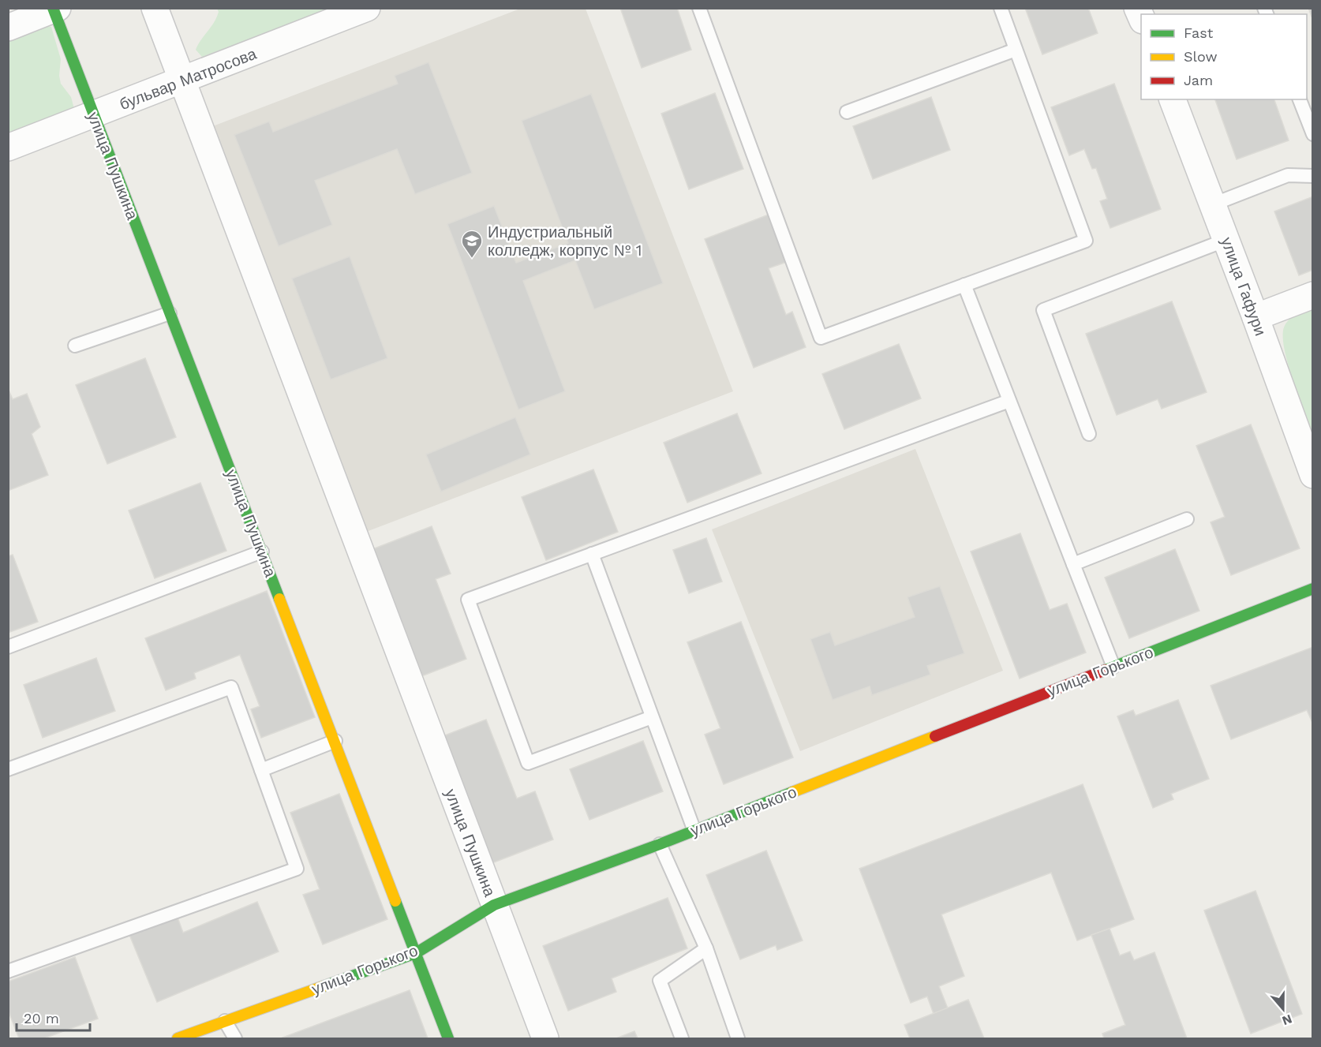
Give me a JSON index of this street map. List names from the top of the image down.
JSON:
{
  "streets": {
    "street": [
      "бульвар Матросова",
      "улица Пушкина",
      "улица Гафури",
      "улица Горького"
    ]
  },
  "crossings": [
    ["бульвар Матросова", "улица Пушкина"],
    ["улица Пушкина", "улица Горького"]
  ],
  "places": {
    "school or university": ["Индустриальный колледж, корпус № 1"]
  },
  "legend": ["Fast", "Slow", "Jam"],
  "scale_bar": "20 m",
  "north": "bottom"
}
